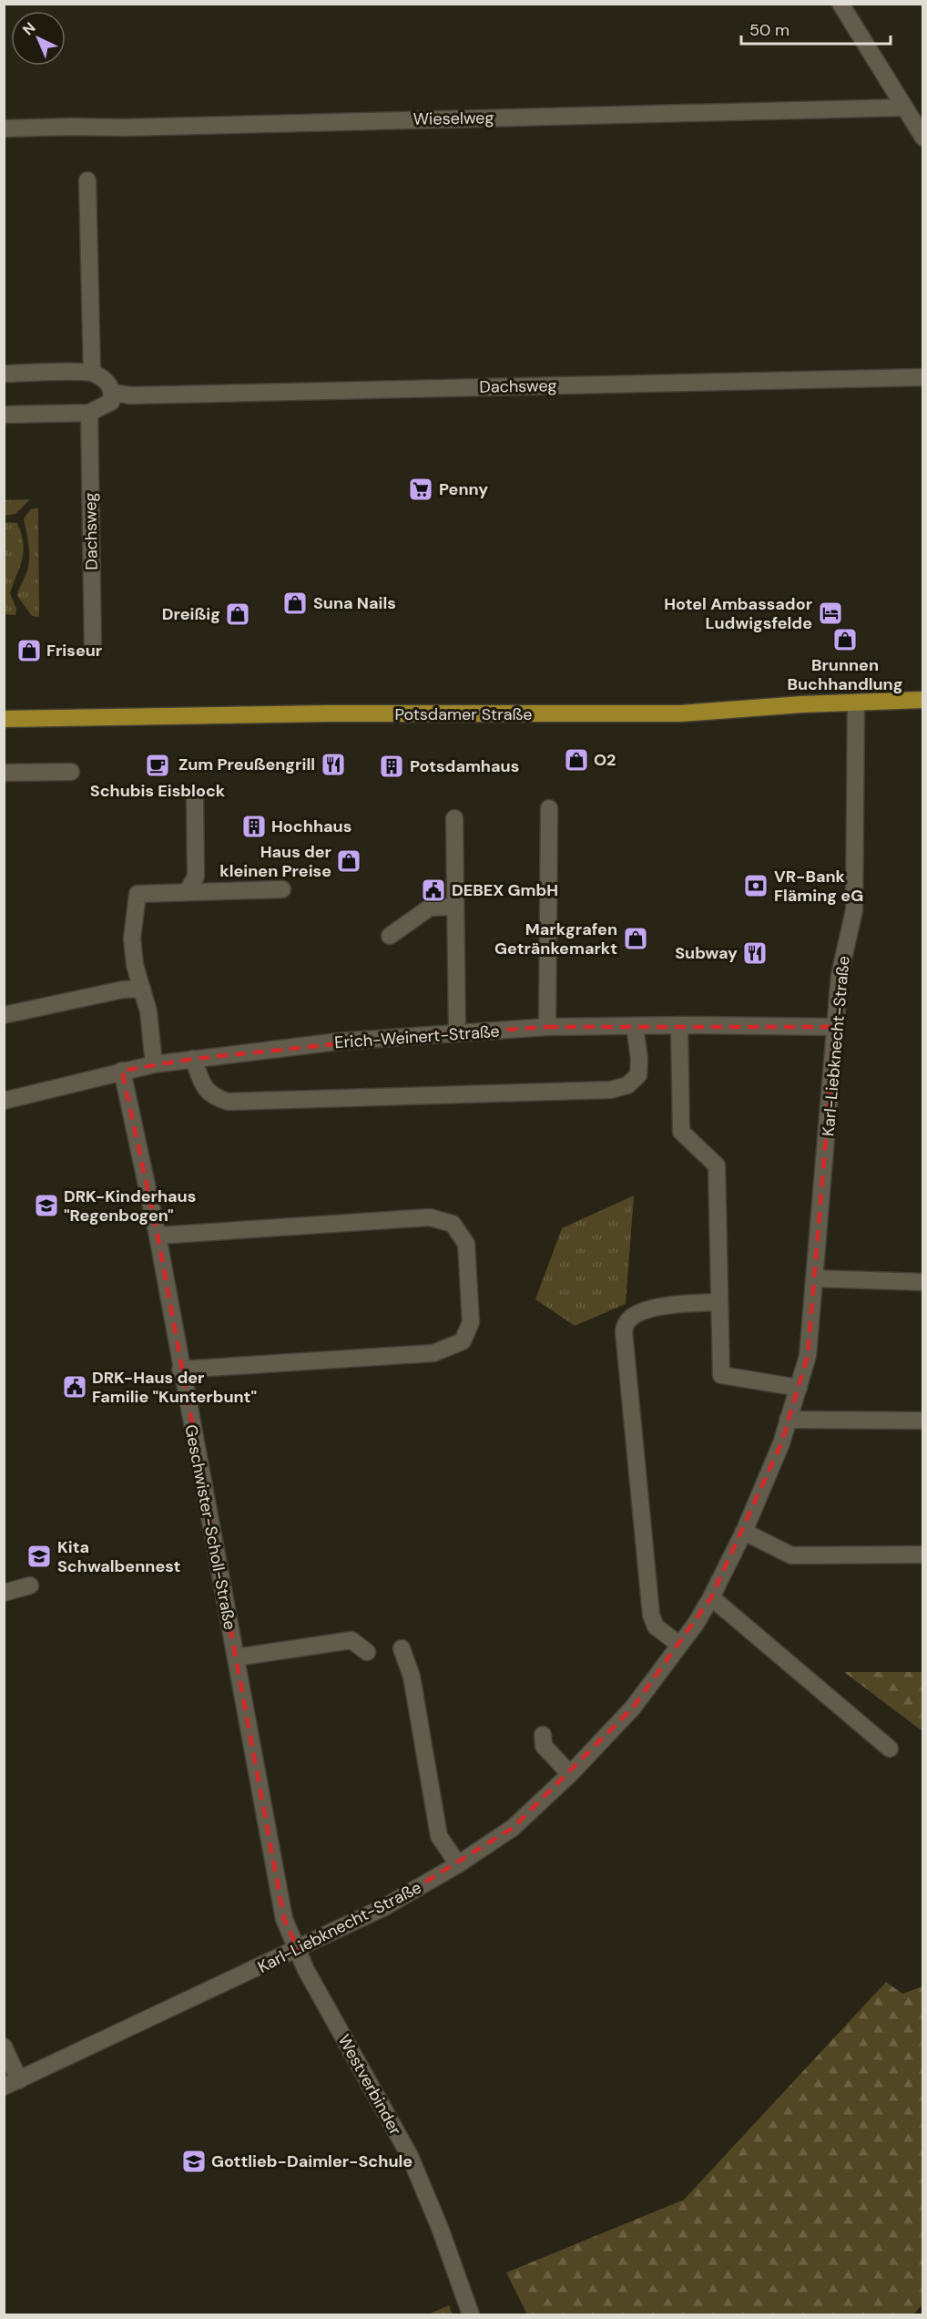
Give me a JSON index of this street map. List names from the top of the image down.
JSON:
{
  "streets": {
    "main road": ["Potsdamer Straße"],
    "street": [
      "Wieselweg",
      "Dachsweg",
      "Erich-Weinert-Straße",
      "Karl-Liebknecht-Straße",
      "Geschwister-Scholl-Straße",
      "Westverbinder"
    ]
  },
  "crossings": [
    ["Potsdamer Straße", "Karl-Liebknecht-Straße"],
    ["Erich-Weinert-Straße", "Karl-Liebknecht-Straße"],
    ["Erich-Weinert-Straße", "Geschwister-Scholl-Straße"],
    ["Karl-Liebknecht-Straße", "Geschwister-Scholl-Straße"],
    ["Karl-Liebknecht-Straße", "Westverbinder"],
    ["Geschwister-Scholl-Straße", "Westverbinder"]
  ],
  "places": {
    "supermarket": ["Penny"],
    "shop": [
      "Suna Nails",
      "Dreißig",
      "Brunnen Buchhandlung",
      "Friseur",
      "O2",
      "Haus der kleinen Preise",
      "Markgrafen Getränkemarkt"
    ],
    "hotel": ["Hotel Ambassador Ludwigsfelde"],
    "restaurant": ["Zum Preußengrill", "Subway"],
    "cafe": ["Schubis Eisblock"],
    "building": ["Potsdamhaus", "Hochhaus"],
    "bank": ["VR-Bank Fläming eG"],
    "public building": ["DEBEX GmbH", "DRK-Haus der Familie \"Kunterbunt\""],
    "school or university": ["DRK-Kinderhaus \"Regenbogen\"", "Kita Schwalbennest", "Gottlieb-Daimler-Schule"]
  },
  "scale_bar": "50 m",
  "north": "top left"
}
